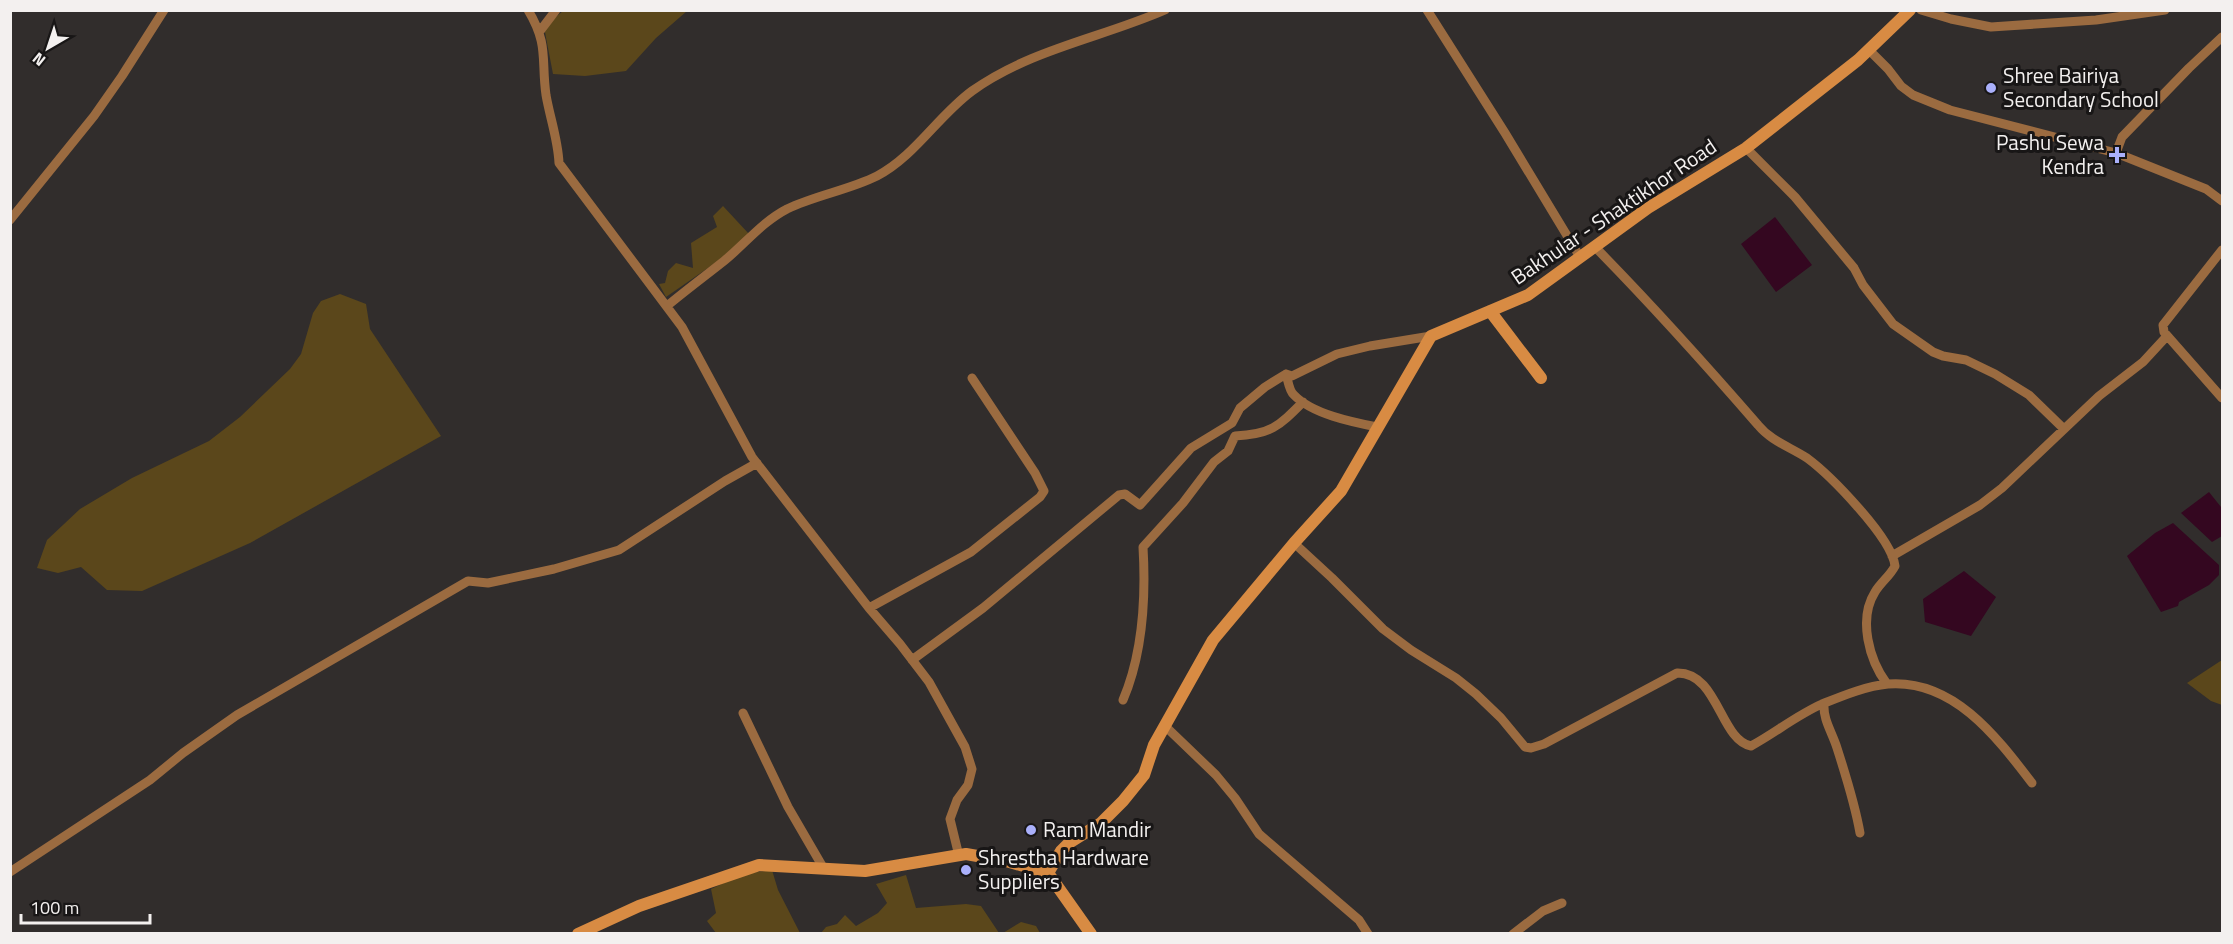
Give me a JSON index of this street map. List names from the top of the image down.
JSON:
{
  "streets": {
    "street": ["Bakhular - Shaktikhor Road"]
  },
  "places": {
    "other": ["Shree Bairiya Secondary School", "Ram Mandir", "Shrestha Hardware Suppliers"],
    "health": ["Pashu Sewa Kendra"]
  },
  "scale_bar": "100 m",
  "north": "bottom left"
}
